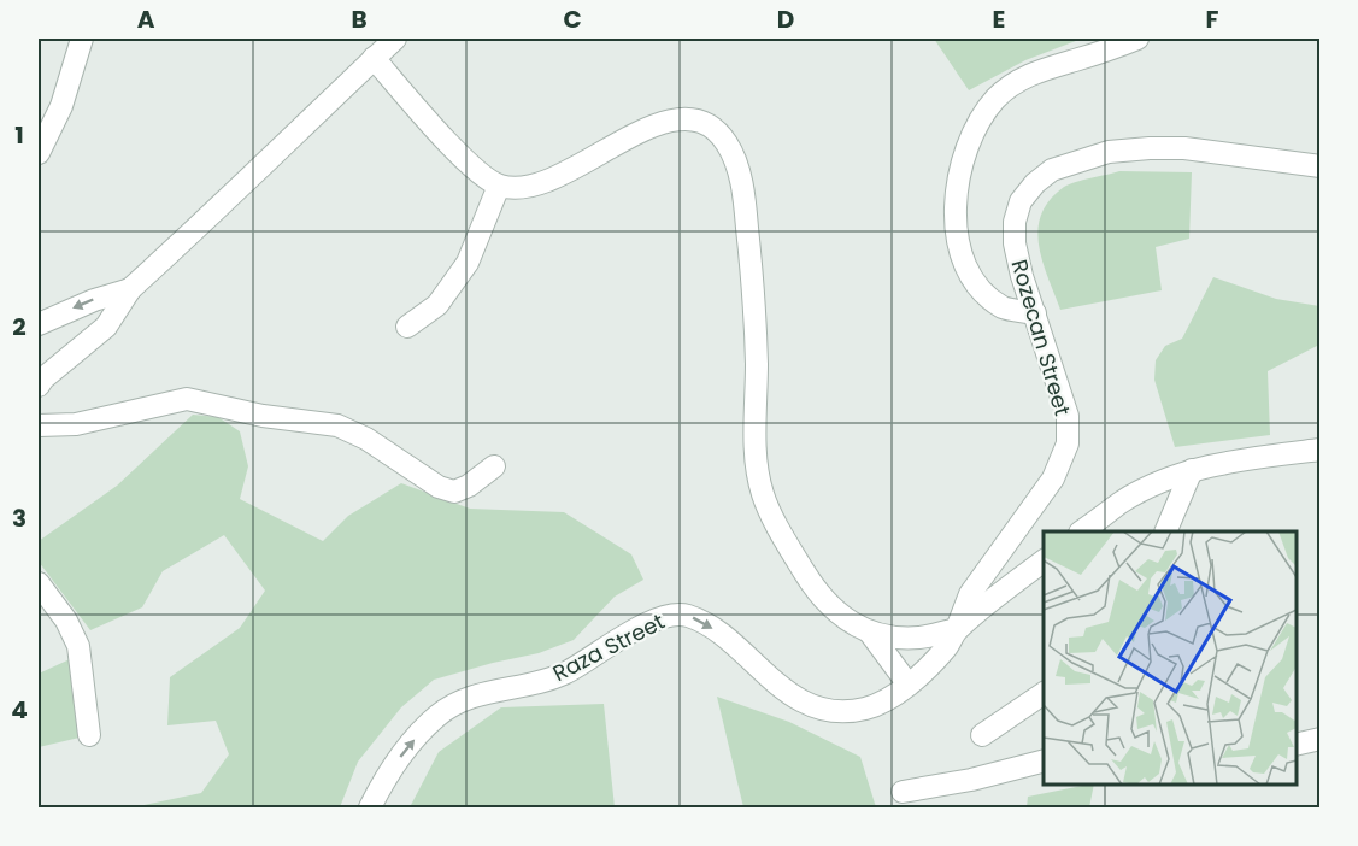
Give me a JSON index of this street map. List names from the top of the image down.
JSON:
{
  "streets": {
    "street": ["Rozecan Street", "Raza Street"]
  },
  "crossings": [
    ["Rozecan Street", "Raza Street"]
  ],
  "one_way": ["Raza Street"],
  "grid": {
    "columns": [
      "A",
      "B",
      "C",
      "D",
      "E",
      "F"
    ],
    "rows": [
      "1",
      "2",
      "3",
      "4"
    ]
  }
}
